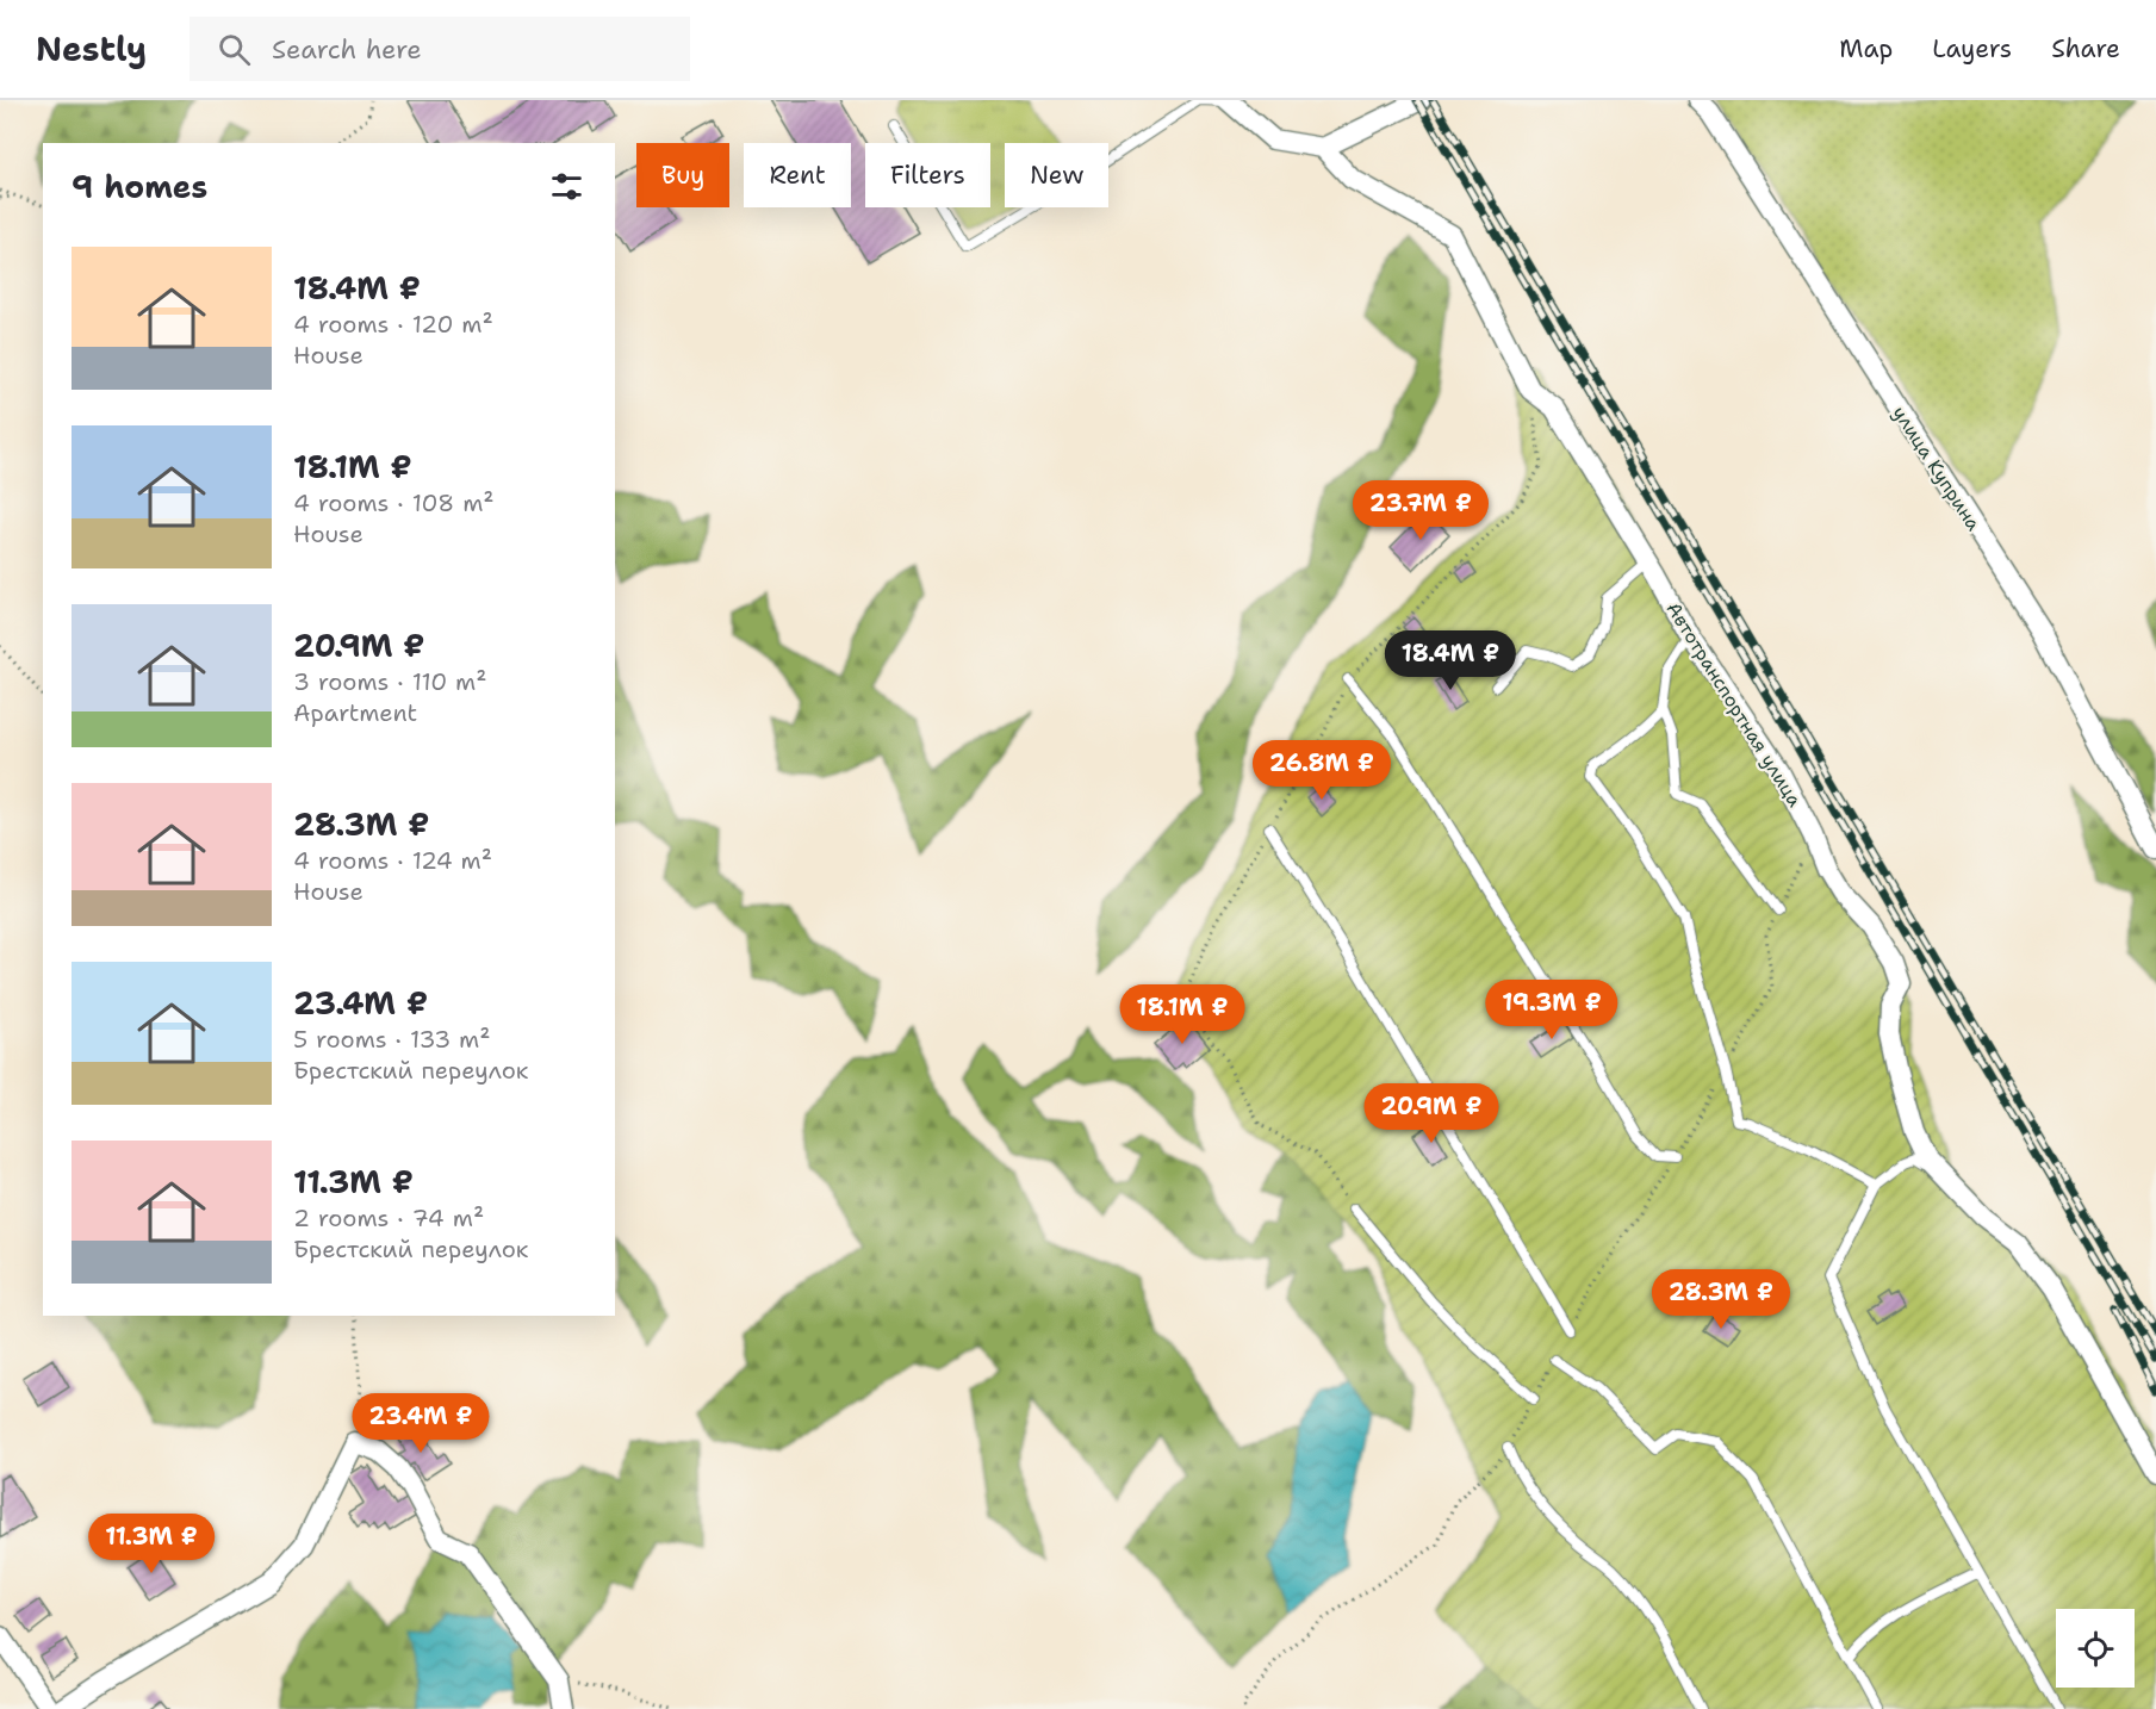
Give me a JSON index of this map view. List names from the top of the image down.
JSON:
{
  "streets": {
    "street": ["улица Куприна", "Автотранспортная улица"]
  },
  "page": {
    "header": "Nestly",
    "search": "Search here",
    "nav": ["Map", "Layers", "Share"],
    "chip": [
      "Buy",
      "Rent",
      "Filters",
      "New"
    ],
    "heading": "9 homes",
    "list": [
      {
        "name": "18.4M ₽",
        "note": "4 rooms · 120 m² · House"
      },
      {
        "name": "18.1M ₽",
        "note": "4 rooms · 108 m² · House"
      },
      {
        "name": "20.9M ₽",
        "note": "3 rooms · 110 m² · Apartment"
      },
      {
        "name": "28.3M ₽",
        "note": "4 rooms · 124 m² · House"
      },
      {
        "name": "23.4M ₽",
        "note": "5 rooms · 133 m² · Брестский переулок"
      },
      {
        "name": "11.3M ₽",
        "note": "2 rooms · 74 m² · Брестский переулок"
      }
    ],
    "price": [
      "23.7M ₽",
      "18.4M ₽",
      "26.8M ₽",
      "19.3M ₽",
      "18.1M ₽",
      "20.9M ₽",
      "28.3M ₽",
      "23.4M ₽",
      "11.3M ₽"
    ]
  }
}
